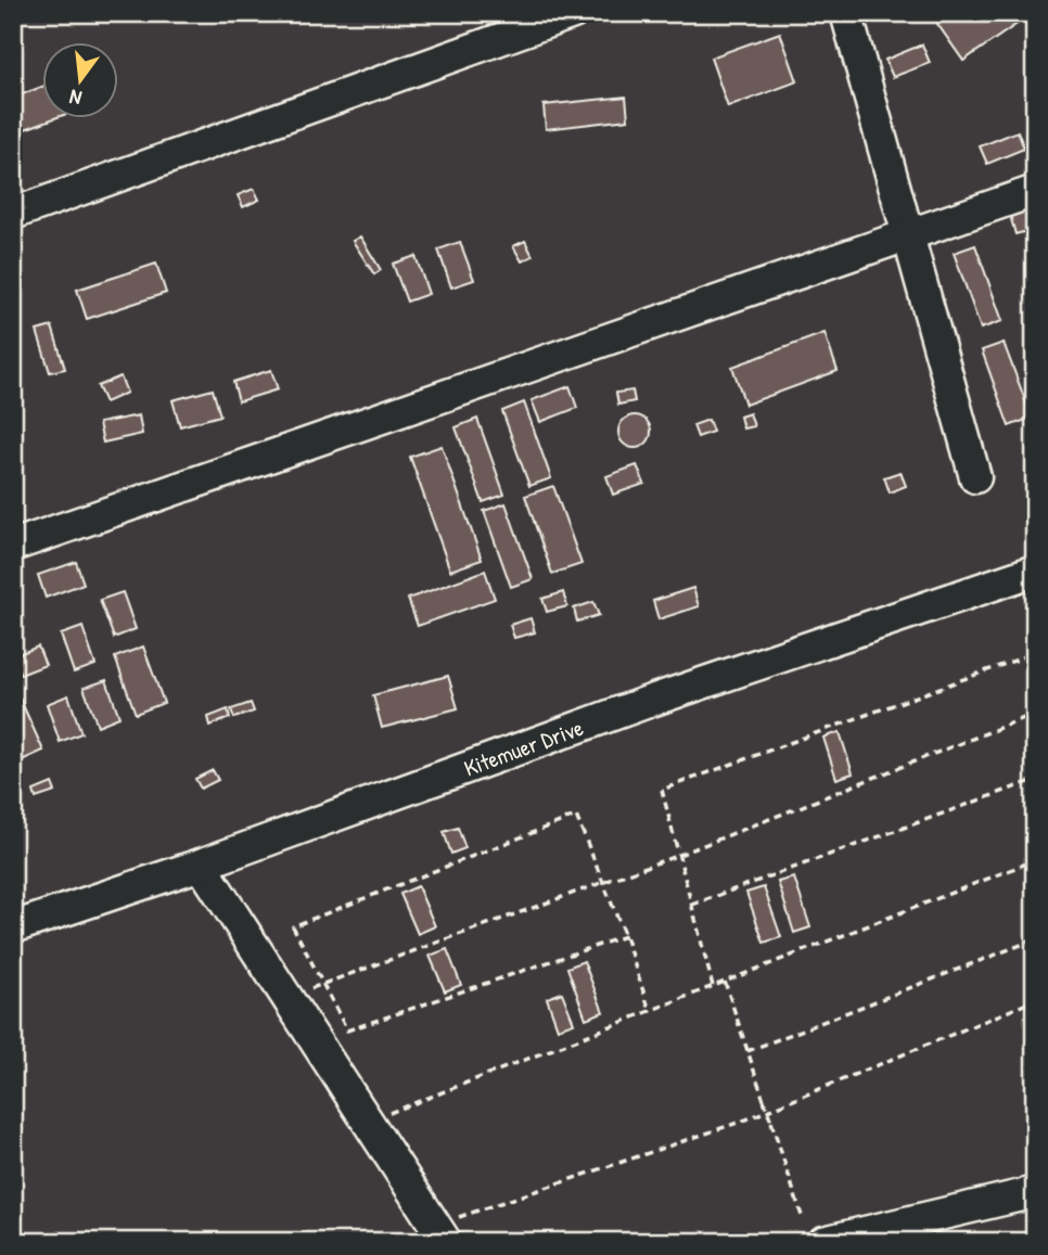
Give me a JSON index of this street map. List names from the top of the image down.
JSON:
{
  "streets": {
    "street": ["Kitemuer Drive"]
  },
  "north": "bottom"
}
